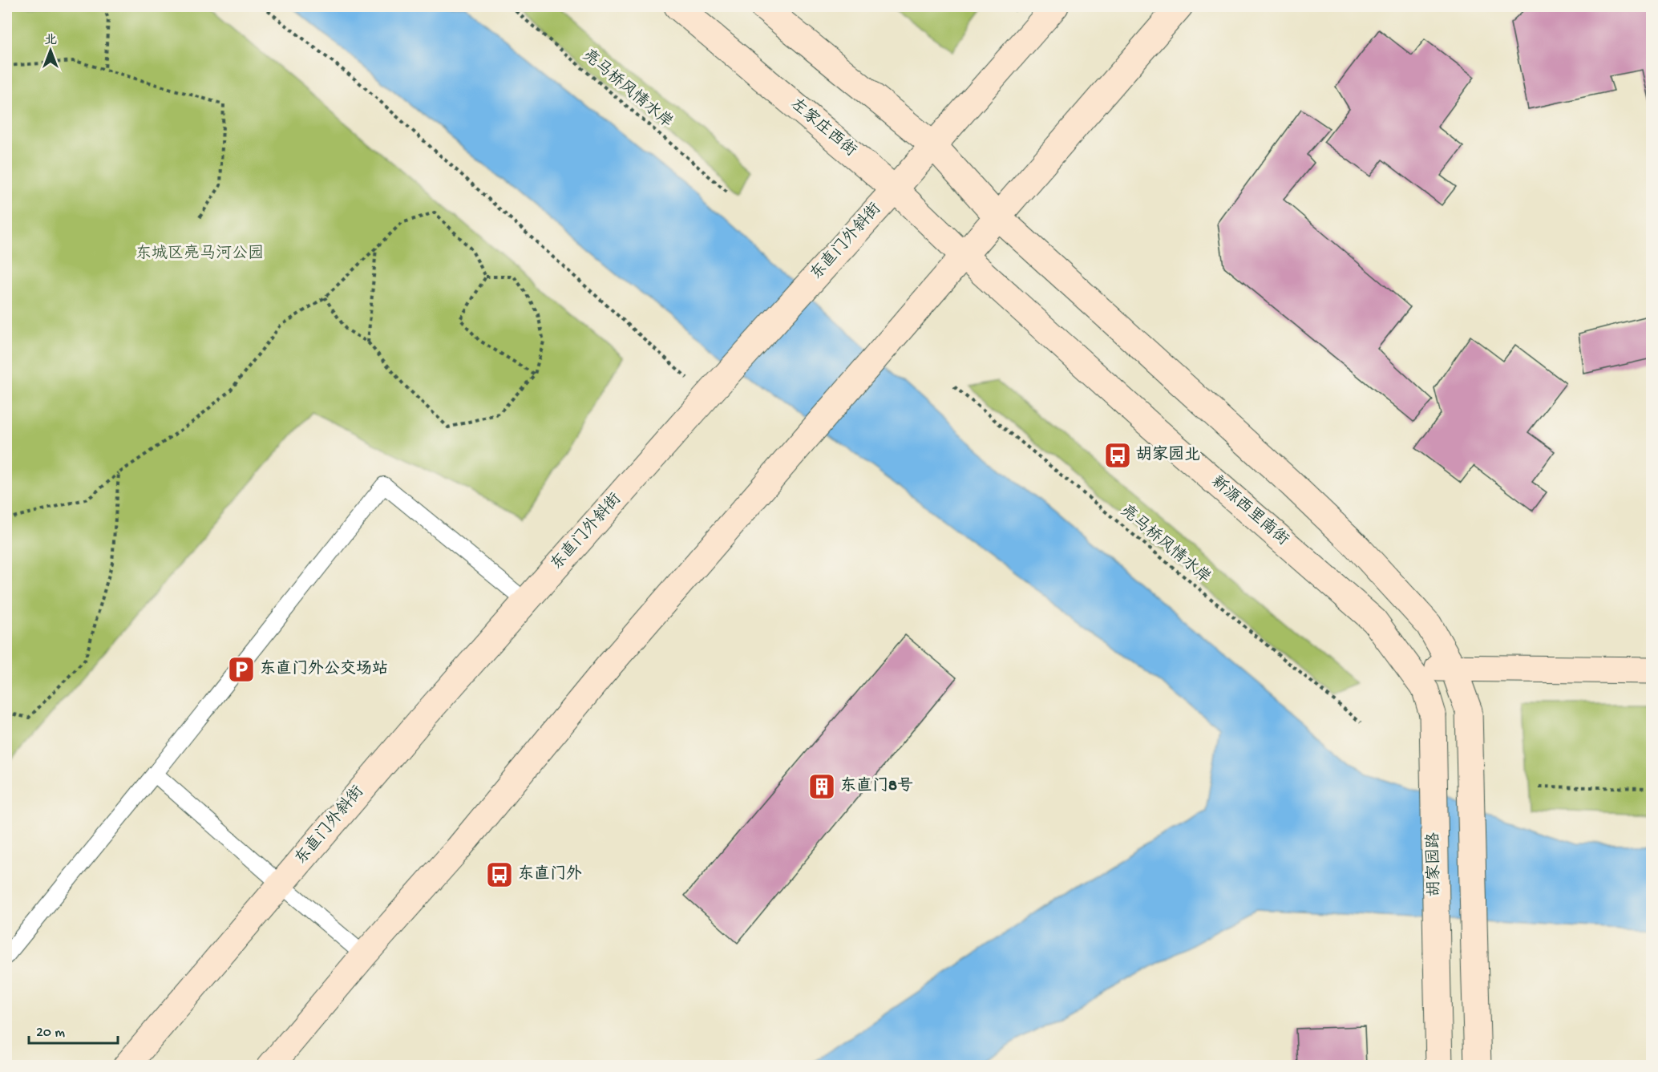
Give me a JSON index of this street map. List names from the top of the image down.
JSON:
{
  "streets": {
    "main road": [
      "左家庄西街",
      "东直门外斜街",
      "新源西里南街",
      "胡家园路"
    ],
    "path": ["亮马桥风情水岸"]
  },
  "crossings": [
    ["左家庄西街", "东直门外斜街"],
    ["左家庄西街", "新源西里南街"],
    ["新源西里南街", "胡家园路"]
  ],
  "parks": ["东城区亮马河公园"],
  "places": {
    "bus stop": ["胡家园北", "东直门外"],
    "parking": ["东直门外公交场站"],
    "building": ["东直门8号"]
  },
  "scale_bar": "20 m",
  "north": "top"
}
